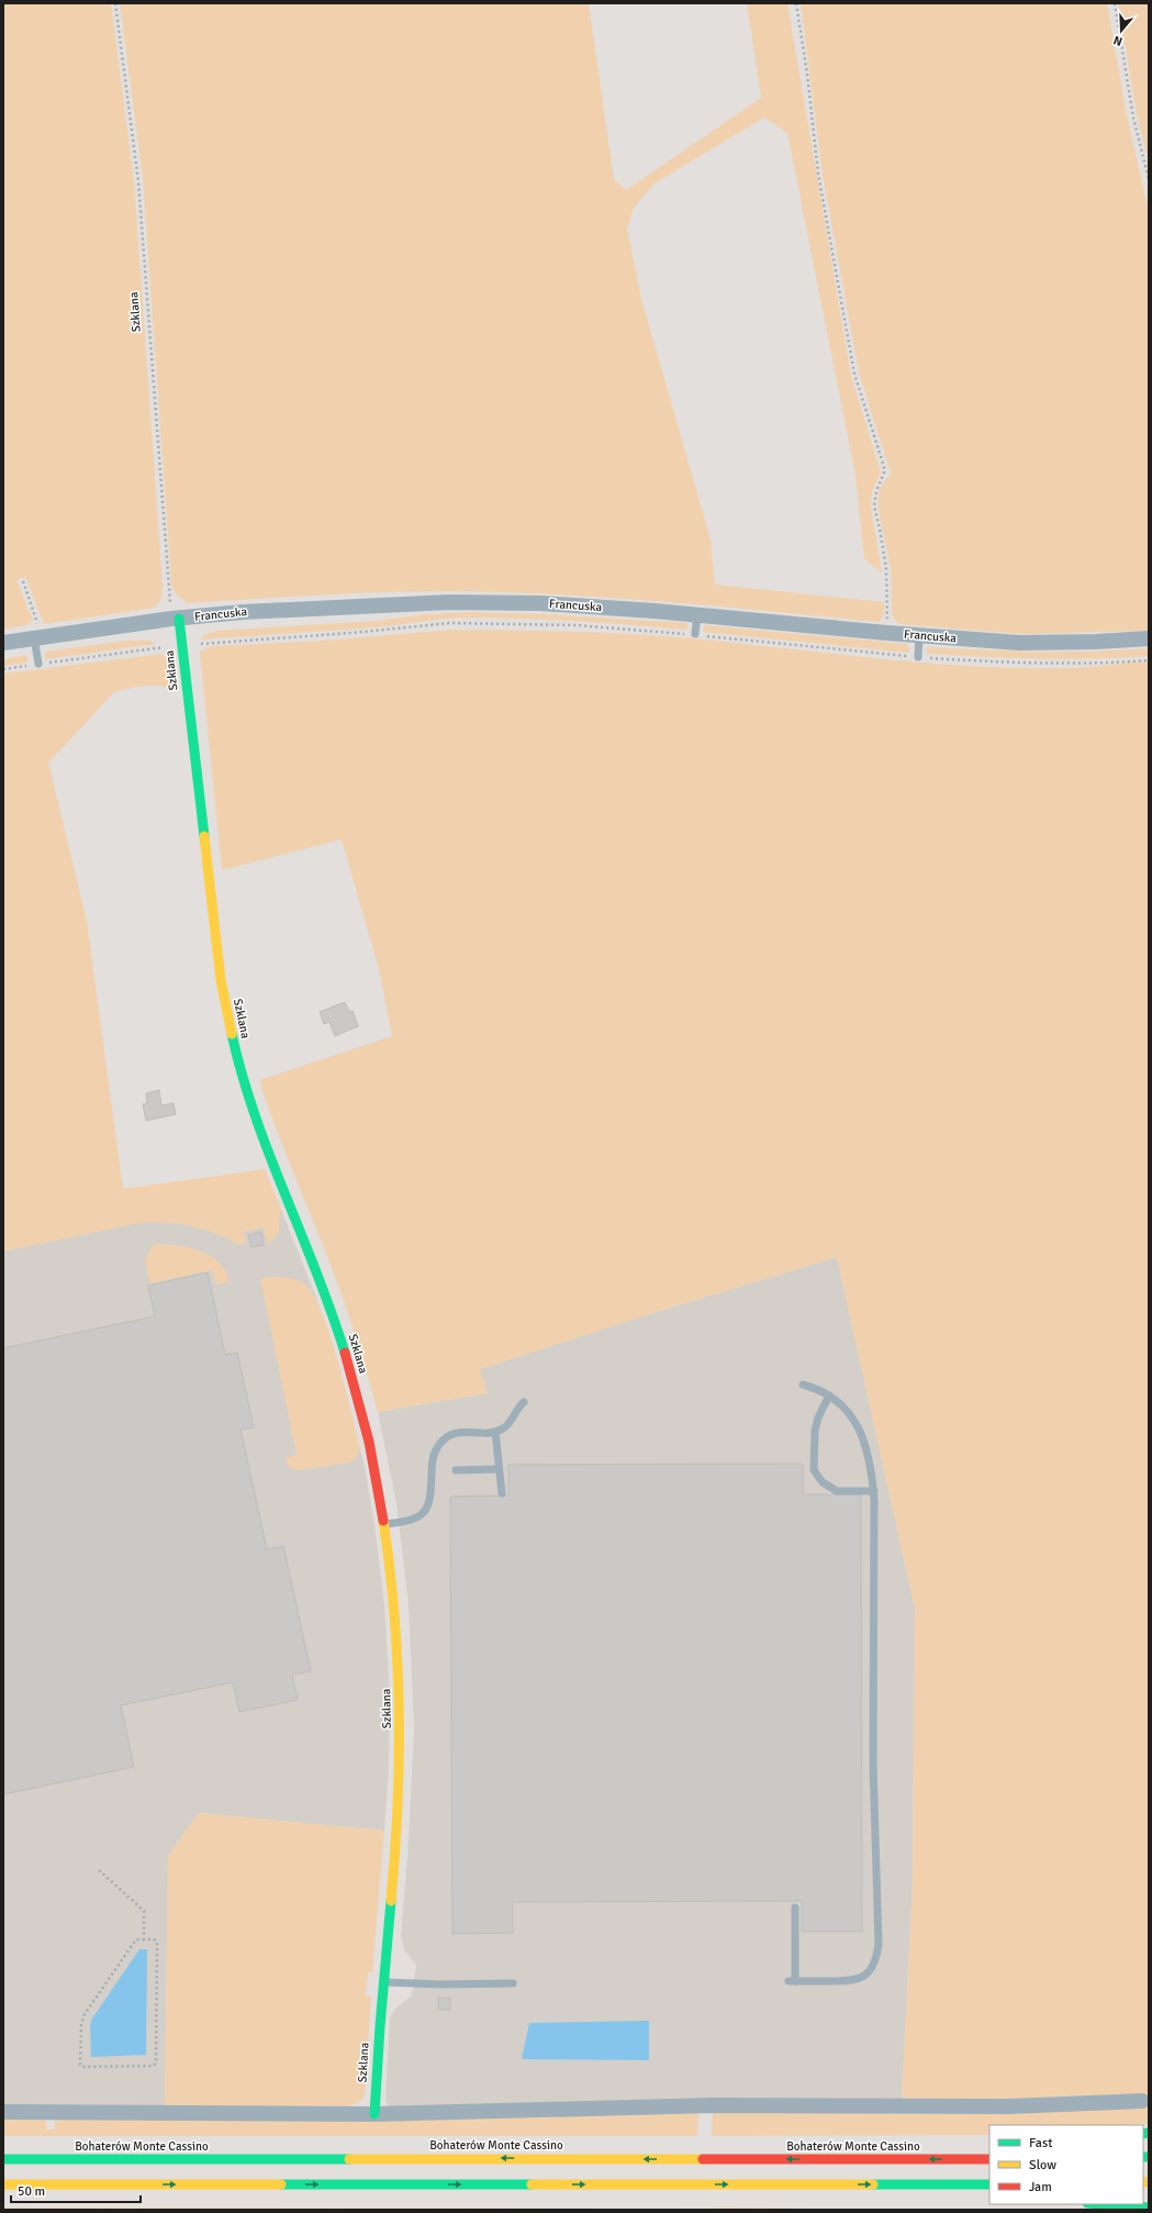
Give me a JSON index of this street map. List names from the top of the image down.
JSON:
{
  "streets": {
    "main road": ["Szklana", "Bohaterów Monte Cassino"],
    "street": ["Francuska"]
  },
  "crossings": [
    ["Szklana", "Francuska"]
  ],
  "legend": ["Fast", "Slow", "Jam"],
  "scale_bar": "50 m",
  "north": "bottom"
}
